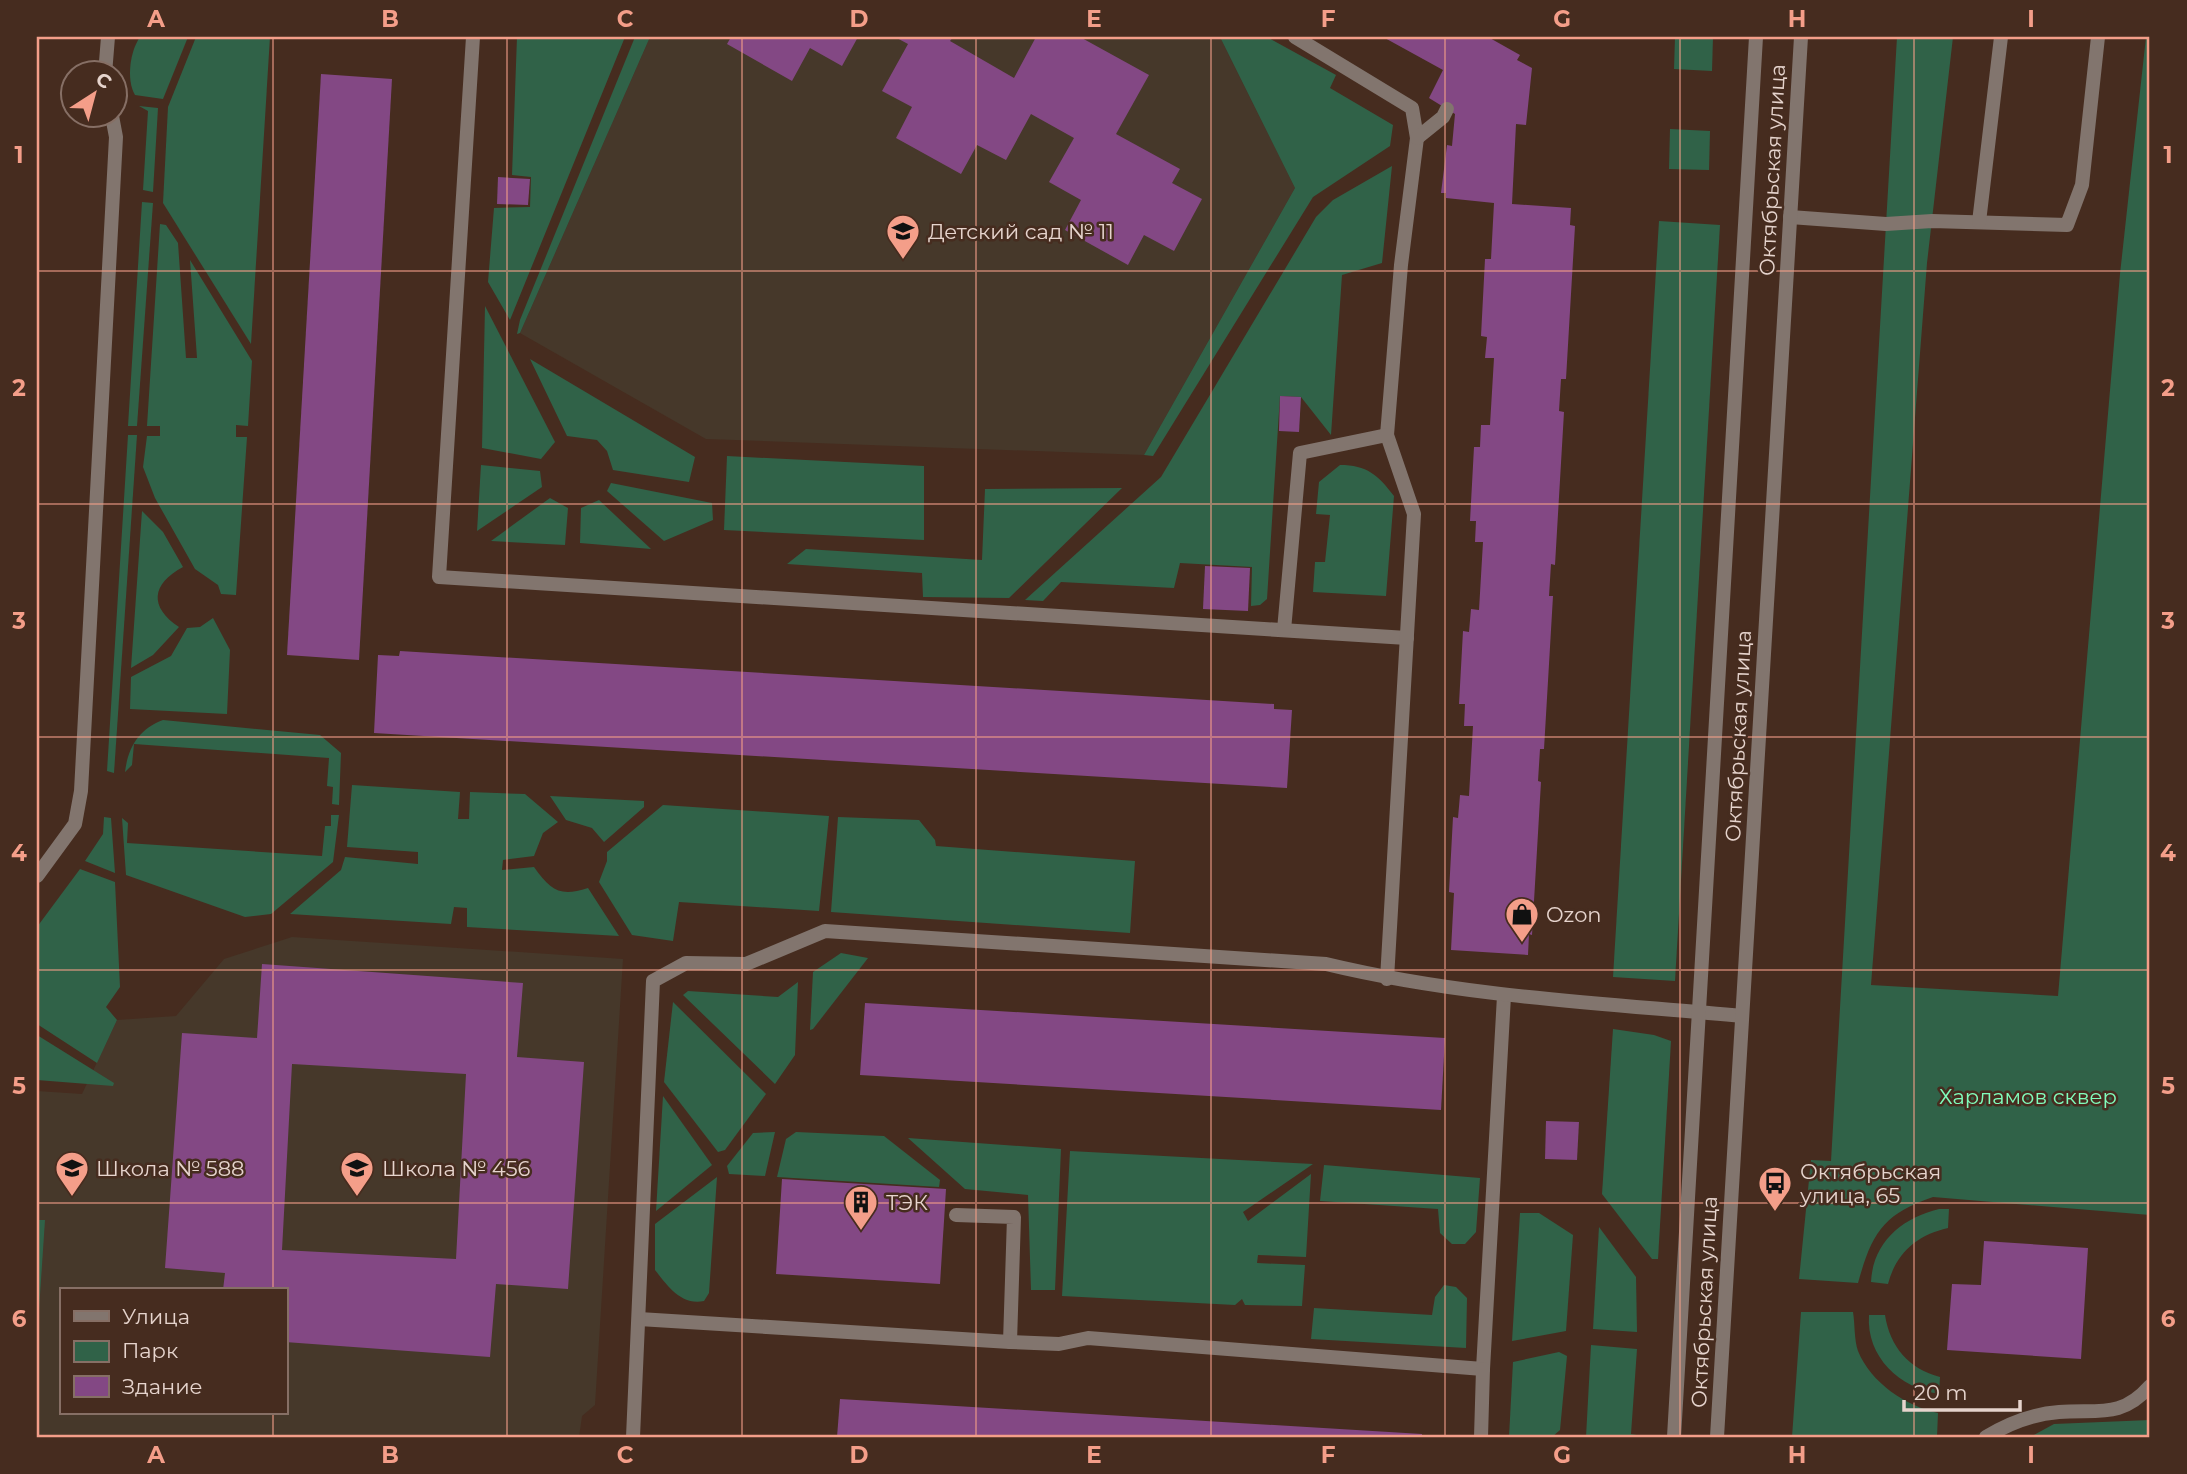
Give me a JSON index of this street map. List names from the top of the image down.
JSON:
{
  "streets": {
    "street": ["Октябрьская улица"]
  },
  "parks": ["Харламов сквер"],
  "places": {
    "school or university": ["Детский сад № 11", "Школа № 588", "Школа № 456"],
    "shop": ["Ozon"],
    "bus stop": ["Октябрьская улица, 65"],
    "building": ["ТЭК"]
  },
  "legend": ["Улица", "Парк", "Здание"],
  "scale_bar": "20 m",
  "north": "top right",
  "grid": {
    "columns": [
      "A",
      "B",
      "C",
      "D",
      "E",
      "F",
      "G",
      "H",
      "I"
    ],
    "rows": [
      "1",
      "2",
      "3",
      "4",
      "5",
      "6"
    ]
  }
}
